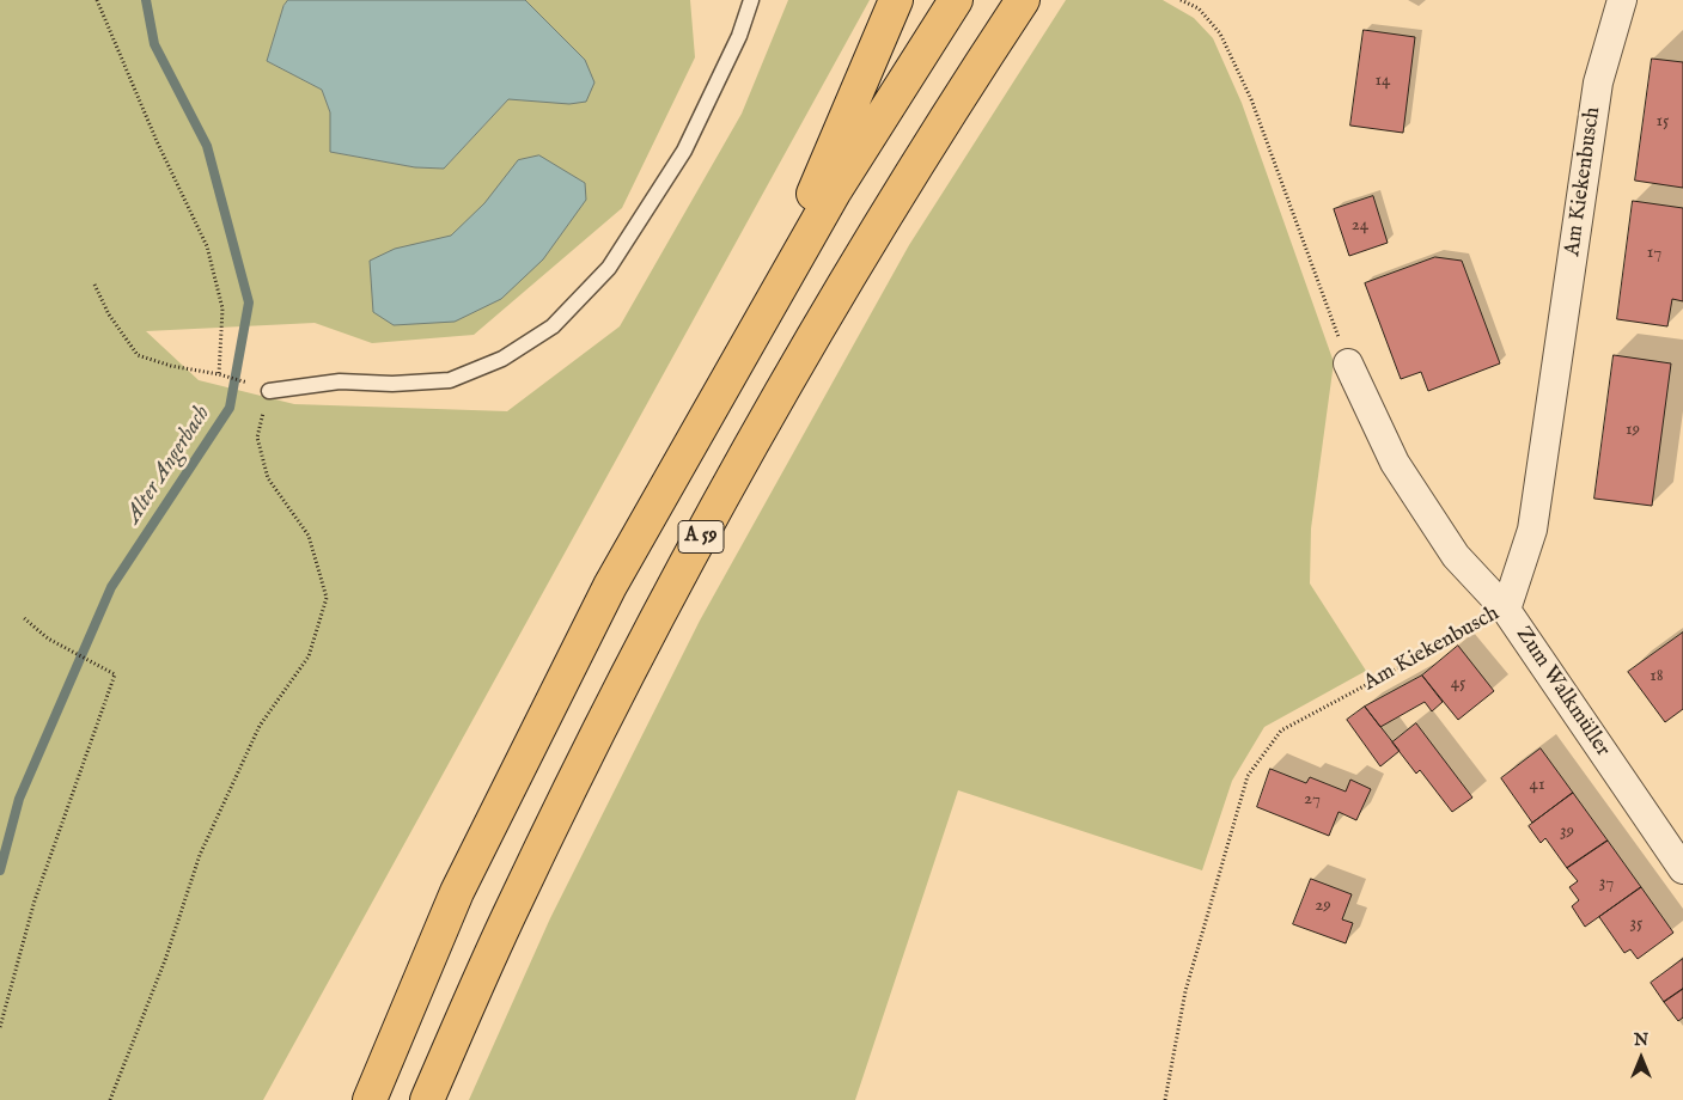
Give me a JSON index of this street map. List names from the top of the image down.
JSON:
{
  "streets": {
    "highway": ["A 59"],
    "street": ["Am Kiekenbusch", "Zum Walkmüller"]
  },
  "crossings": [
    ["Am Kiekenbusch", "Zum Walkmüller"]
  ],
  "water": ["Alter Angerbach"],
  "house_numbers": [
    "14",
    "15",
    "24",
    "17",
    "19",
    "18",
    "45",
    "41",
    "27",
    "39",
    "37",
    "29",
    "35"
  ],
  "north": "top"
}
